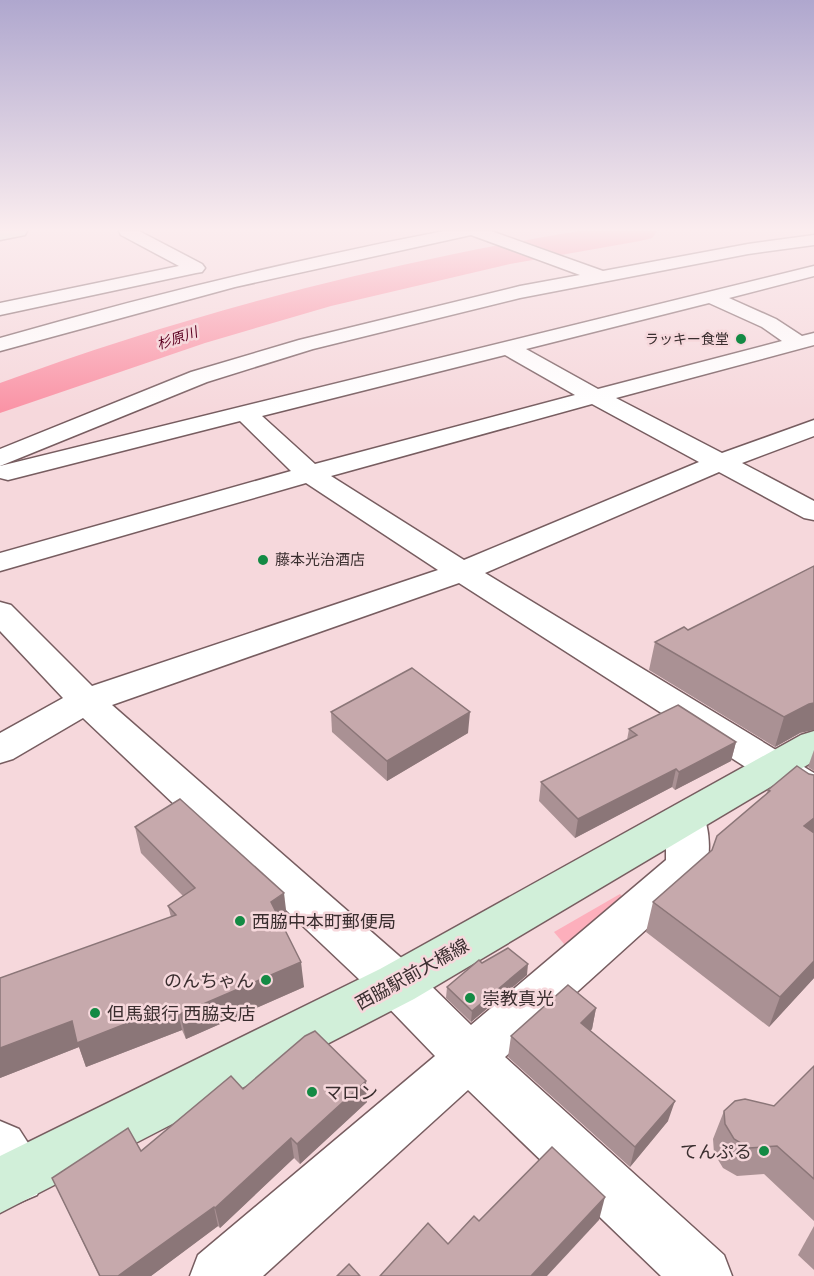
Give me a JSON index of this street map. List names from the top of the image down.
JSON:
{
  "streets": {
    "street": ["西脇駅前大橋線"]
  },
  "water": ["杉原川"],
  "places": [
    "ラッキー食堂",
    "藤本光治酒店",
    "西脇中本町郵便局",
    "のんちゃん",
    "崇教真光",
    "但馬銀行 西脇支店",
    "マロン",
    "てんぷる"
  ]
}
